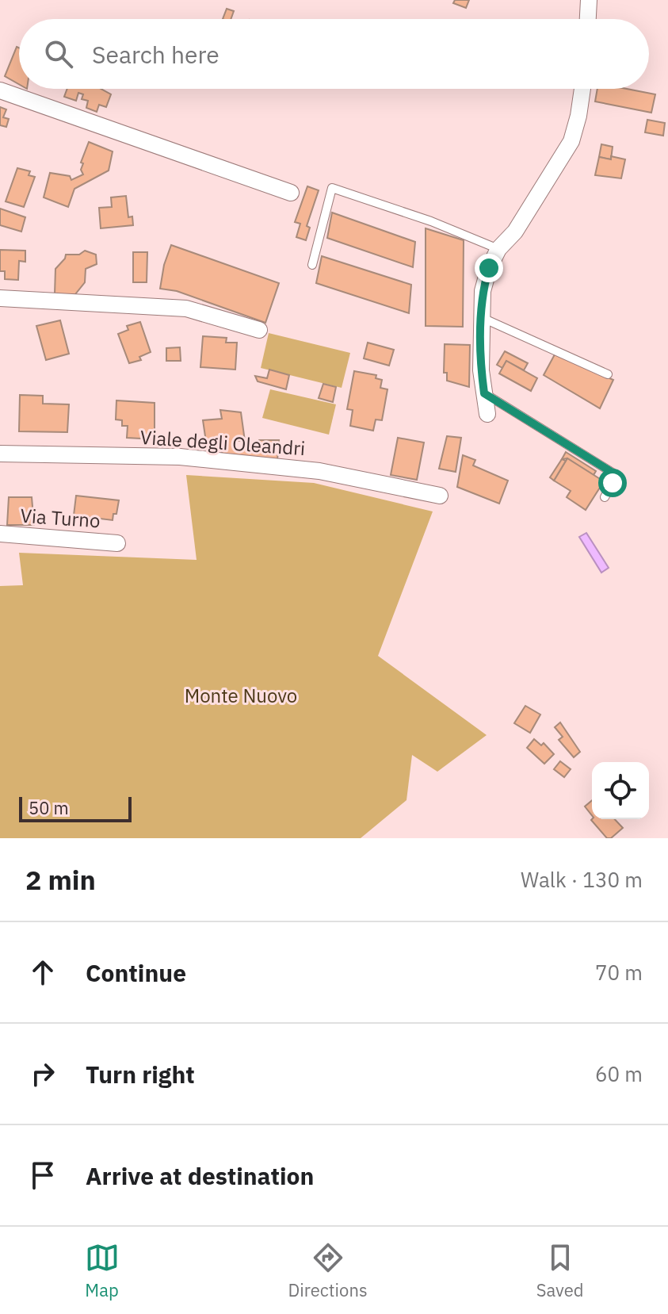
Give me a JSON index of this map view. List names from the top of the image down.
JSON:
{
  "streets": {
    "street": ["Viale degli Oleandri", "Via Turno"]
  },
  "parks": ["Monte Nuovo"],
  "scale_bar": "50 m",
  "page": {
    "search": "Search here",
    "scale": "50 m",
    "heading": ["2 min", "Walk · 130 m"],
    "list": [
      ["Continue", "70 m"],
      ["Turn right", "60 m"],
      "Arrive at destination"
    ],
    "nav": ["Map", "Directions", "Saved"]
  }
}
